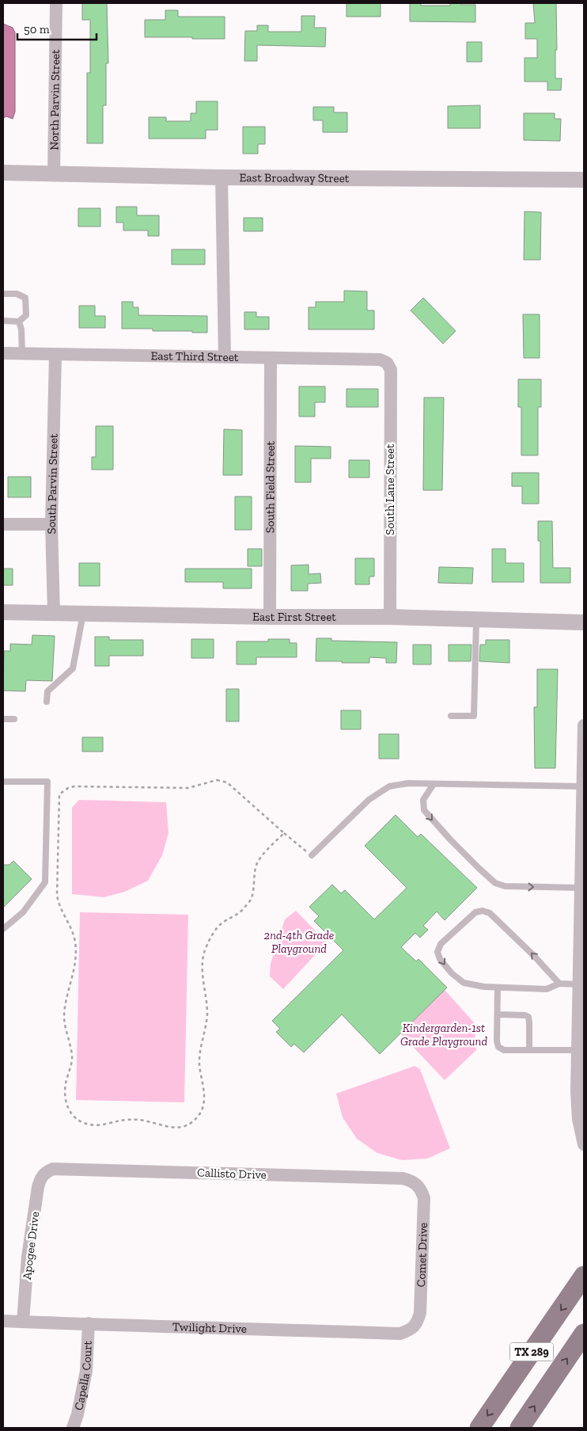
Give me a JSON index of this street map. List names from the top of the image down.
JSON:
{
  "streets": {
    "main road": ["TX 289"],
    "street": [
      "North Parvin Street",
      "East Broadway Street",
      "East Third Street",
      "South Parvin Street",
      "South Field Street",
      "South Lane Street",
      "East First Street",
      "Callisto Drive",
      "Apogee Drive",
      "Comet Drive",
      "Twilight Drive",
      "Capella Court"
    ]
  },
  "crossings": [
    ["North Parvin Street", "East Broadway Street"],
    ["East Third Street", "South Parvin Street"],
    ["East Third Street", "South Field Street"],
    ["East Third Street", "South Lane Street"],
    ["South Parvin Street", "East First Street"],
    ["South Field Street", "East First Street"],
    ["South Lane Street", "East First Street"],
    ["Callisto Drive", "Apogee Drive"],
    ["Callisto Drive", "Comet Drive"],
    ["Apogee Drive", "Twilight Drive"],
    ["Comet Drive", "Twilight Drive"],
    ["Twilight Drive", "Capella Court"]
  ],
  "parks": ["2nd-4th Grade Playground", "Kindergarden-1st Grade Playground"],
  "scale_bar": "50 m"
}
